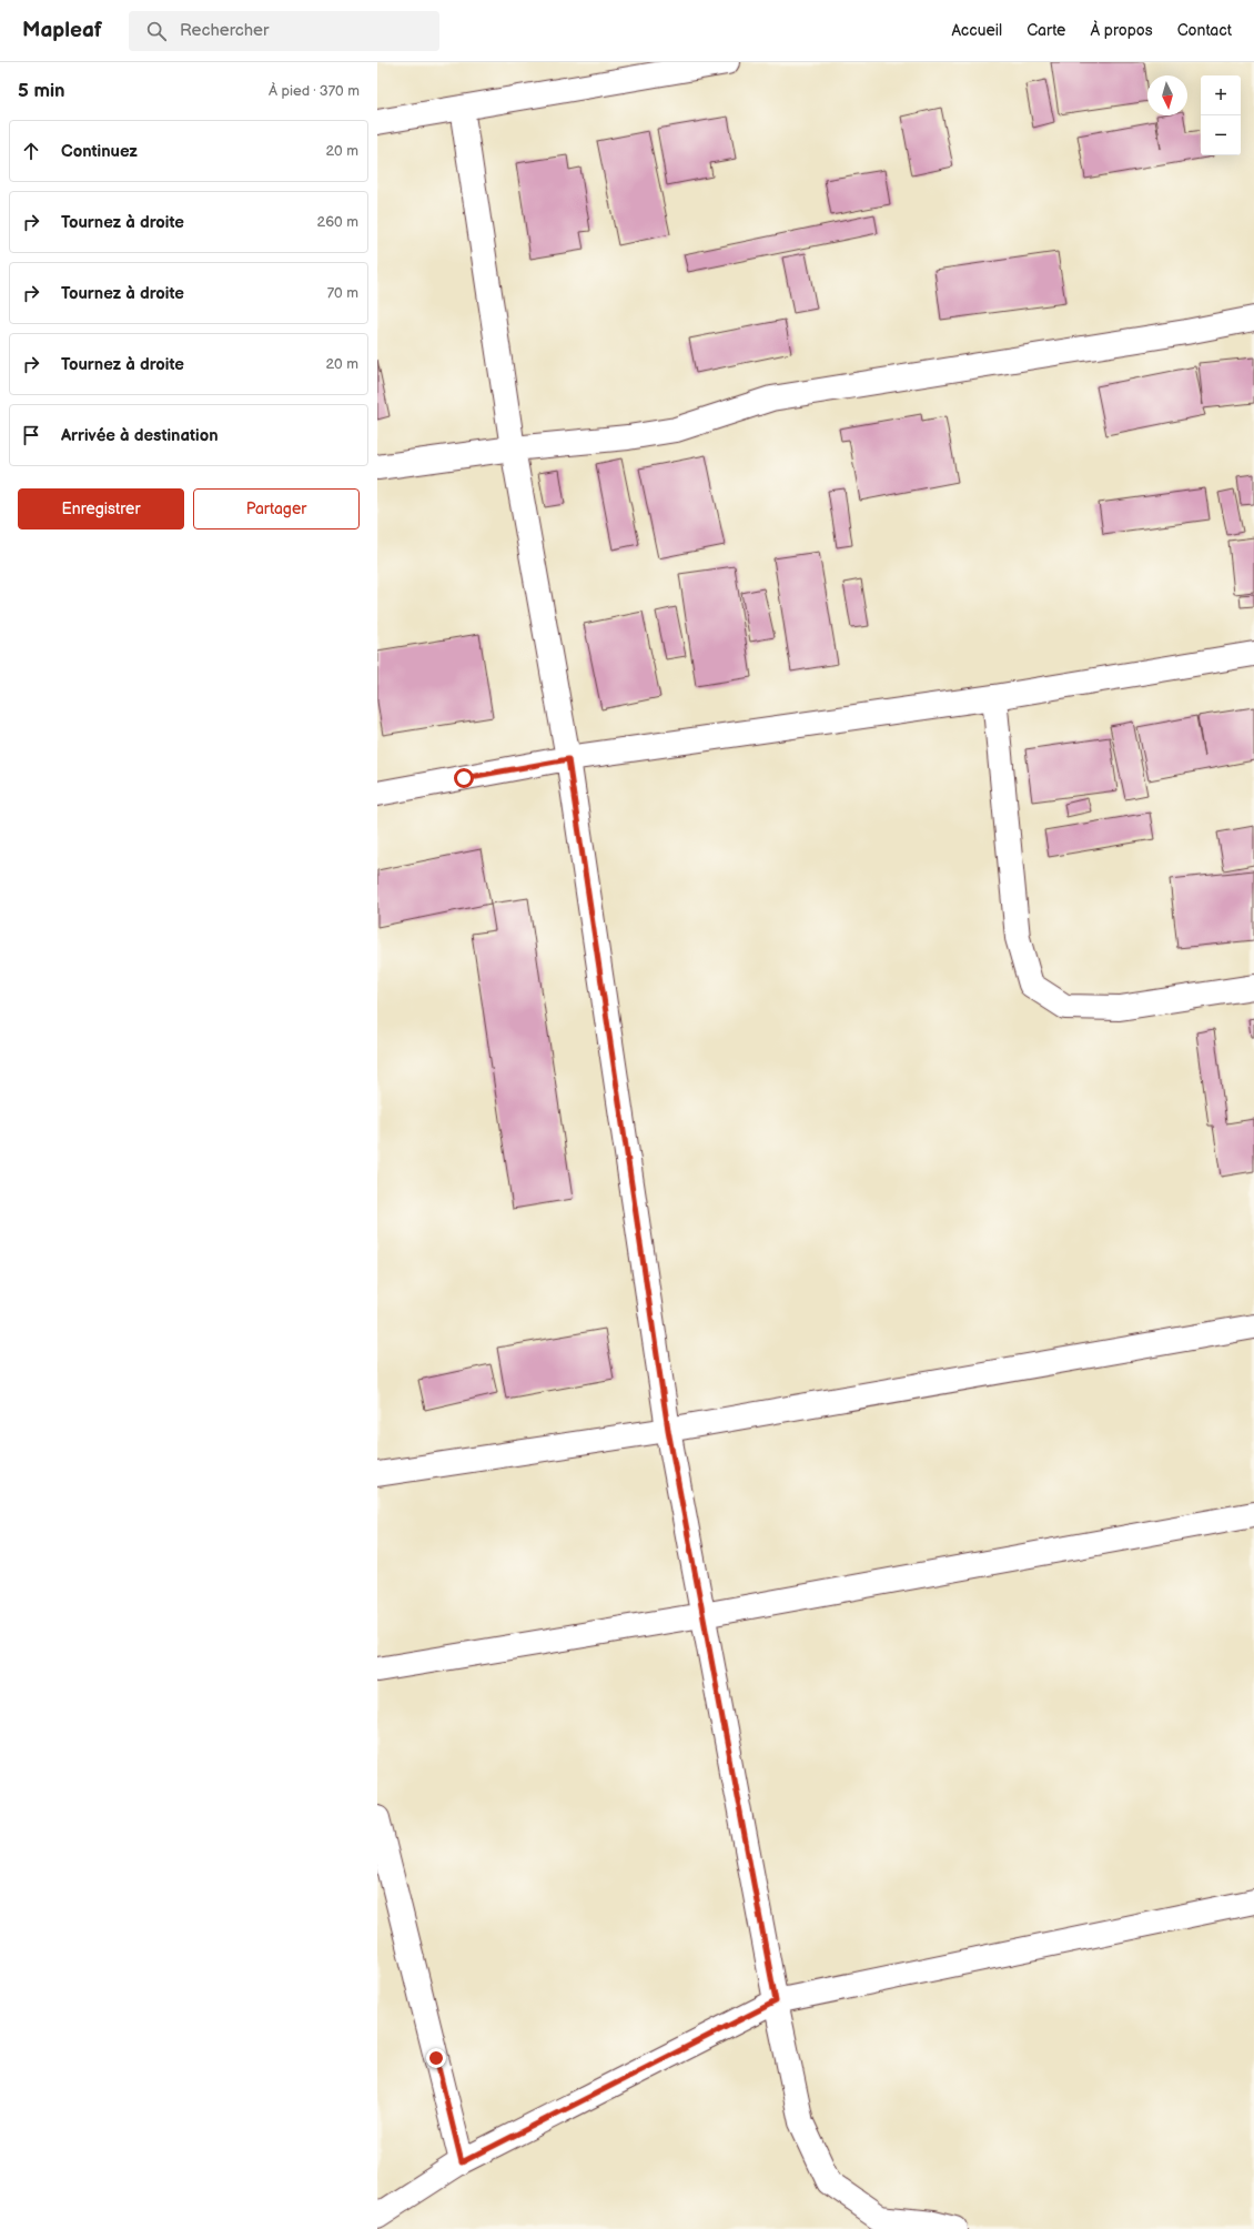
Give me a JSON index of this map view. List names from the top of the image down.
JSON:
{
  "north": "bottom",
  "page": {
    "header": "Mapleaf",
    "search": "Rechercher",
    "nav": [
      "Accueil",
      "Carte",
      "À propos",
      "Contact"
    ],
    "heading": ["5 min", "À pied · 370 m"],
    "map_buttons": ["+", "−"],
    "list": [
      ["Continuez", "20 m"],
      ["Tournez à droite", "260 m"],
      ["Tournez à droite", "70 m"],
      ["Tournez à droite", "20 m"],
      "Arrivée à destination"
    ],
    "buttons": ["Enregistrer", "Partager"]
  }
}
